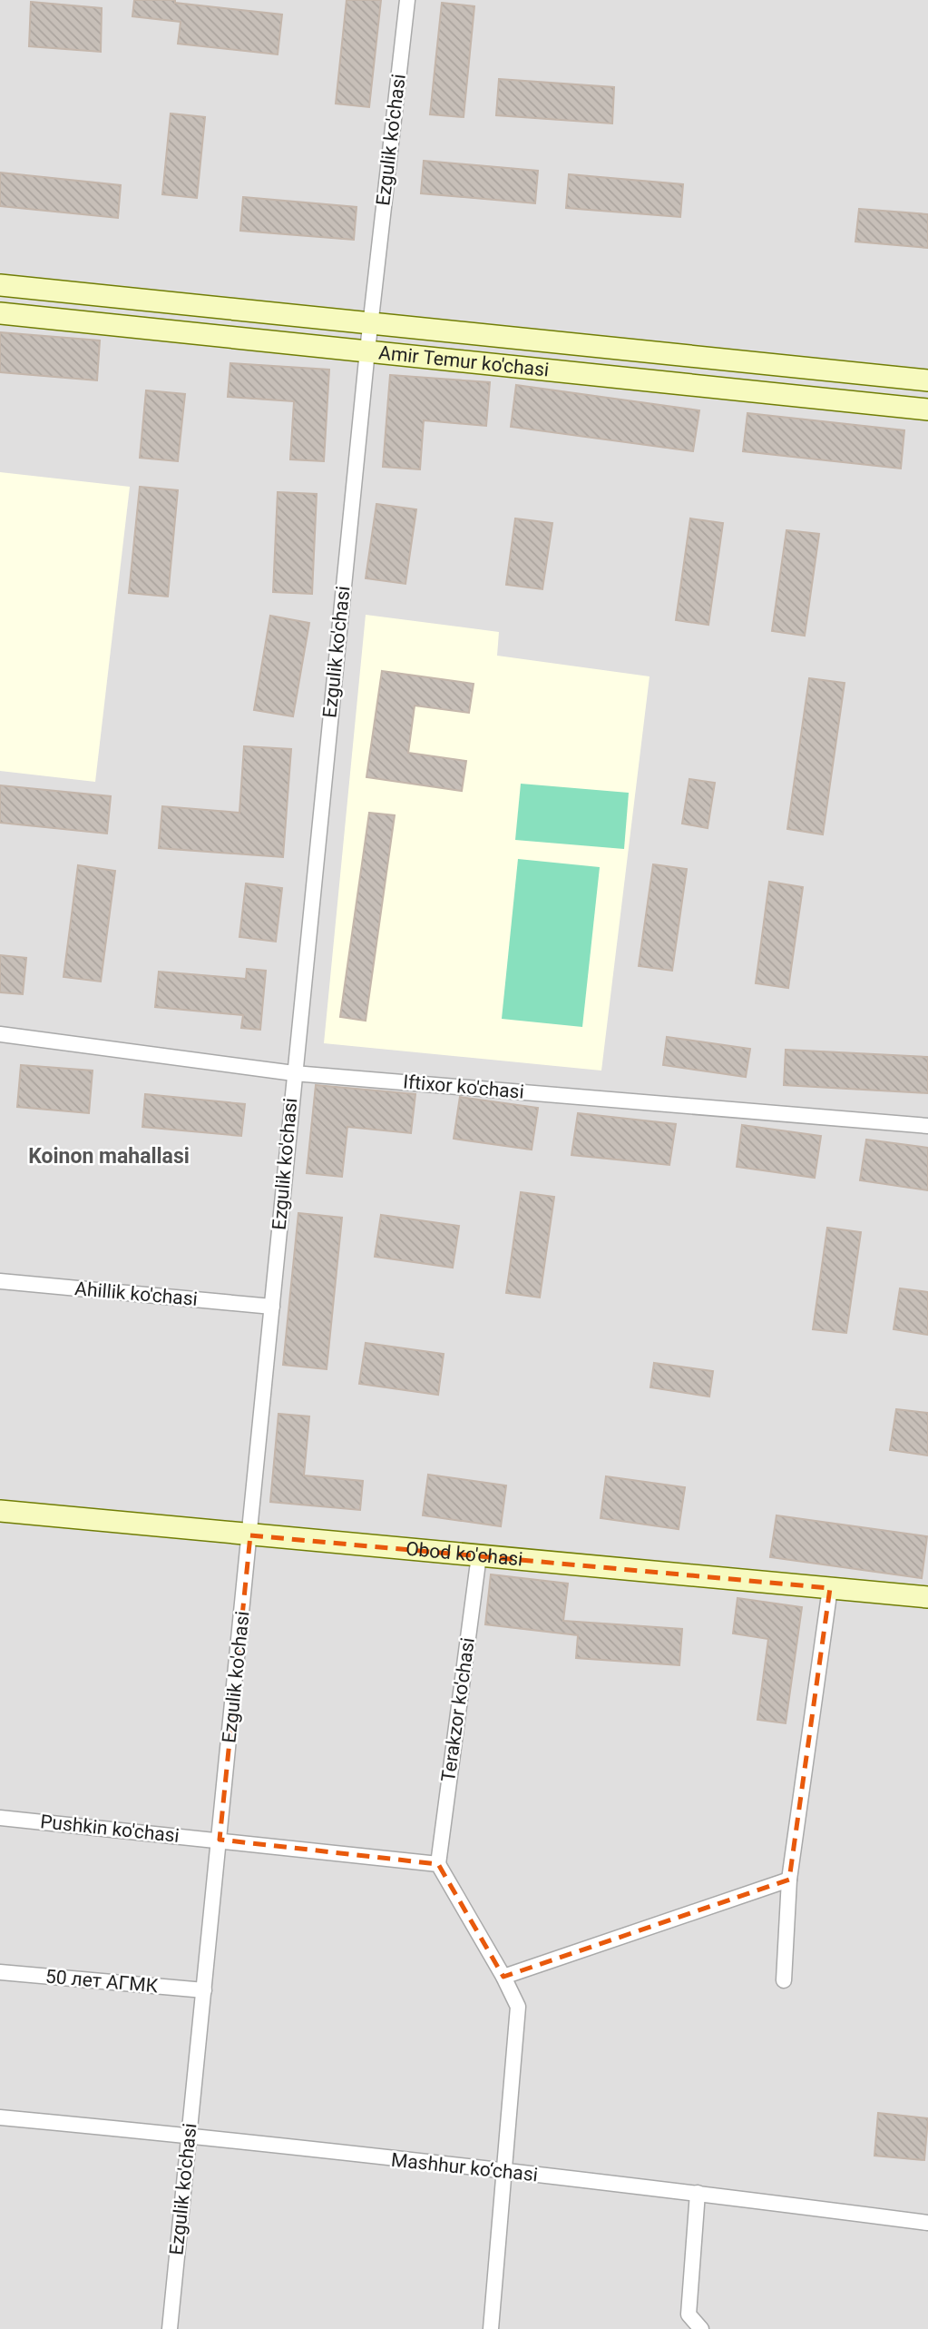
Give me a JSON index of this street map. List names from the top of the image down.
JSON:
{
  "streets": {
    "main road": ["Amir Temur ko'chasi", "Obod ko'chasi"],
    "street": [
      "Ezgulik ko'chasi",
      "Iftixor ko'chasi",
      "Ahillik ko'chasi",
      "Terakzor ko'chasi",
      "Pushkin ko'chasi",
      "50 лет АГМК",
      "Mashhur ko‘chasi"
    ]
  },
  "crossings": [
    ["Ezgulik ko'chasi", "Amir Temur ko'chasi"],
    ["Ezgulik ko'chasi", "Iftixor ko'chasi"],
    ["Ezgulik ko'chasi", "Ahillik ko'chasi"],
    ["Ezgulik ko'chasi", "Obod ko'chasi"],
    ["Ezgulik ko'chasi", "Pushkin ko'chasi"],
    ["Ezgulik ko'chasi", "50 лет АГМК"],
    ["Ezgulik ko'chasi", "Mashhur ko‘chasi"],
    ["Obod ko'chasi", "Terakzor ko'chasi"]
  ],
  "districts": ["Koinon mahallasi"]
}
